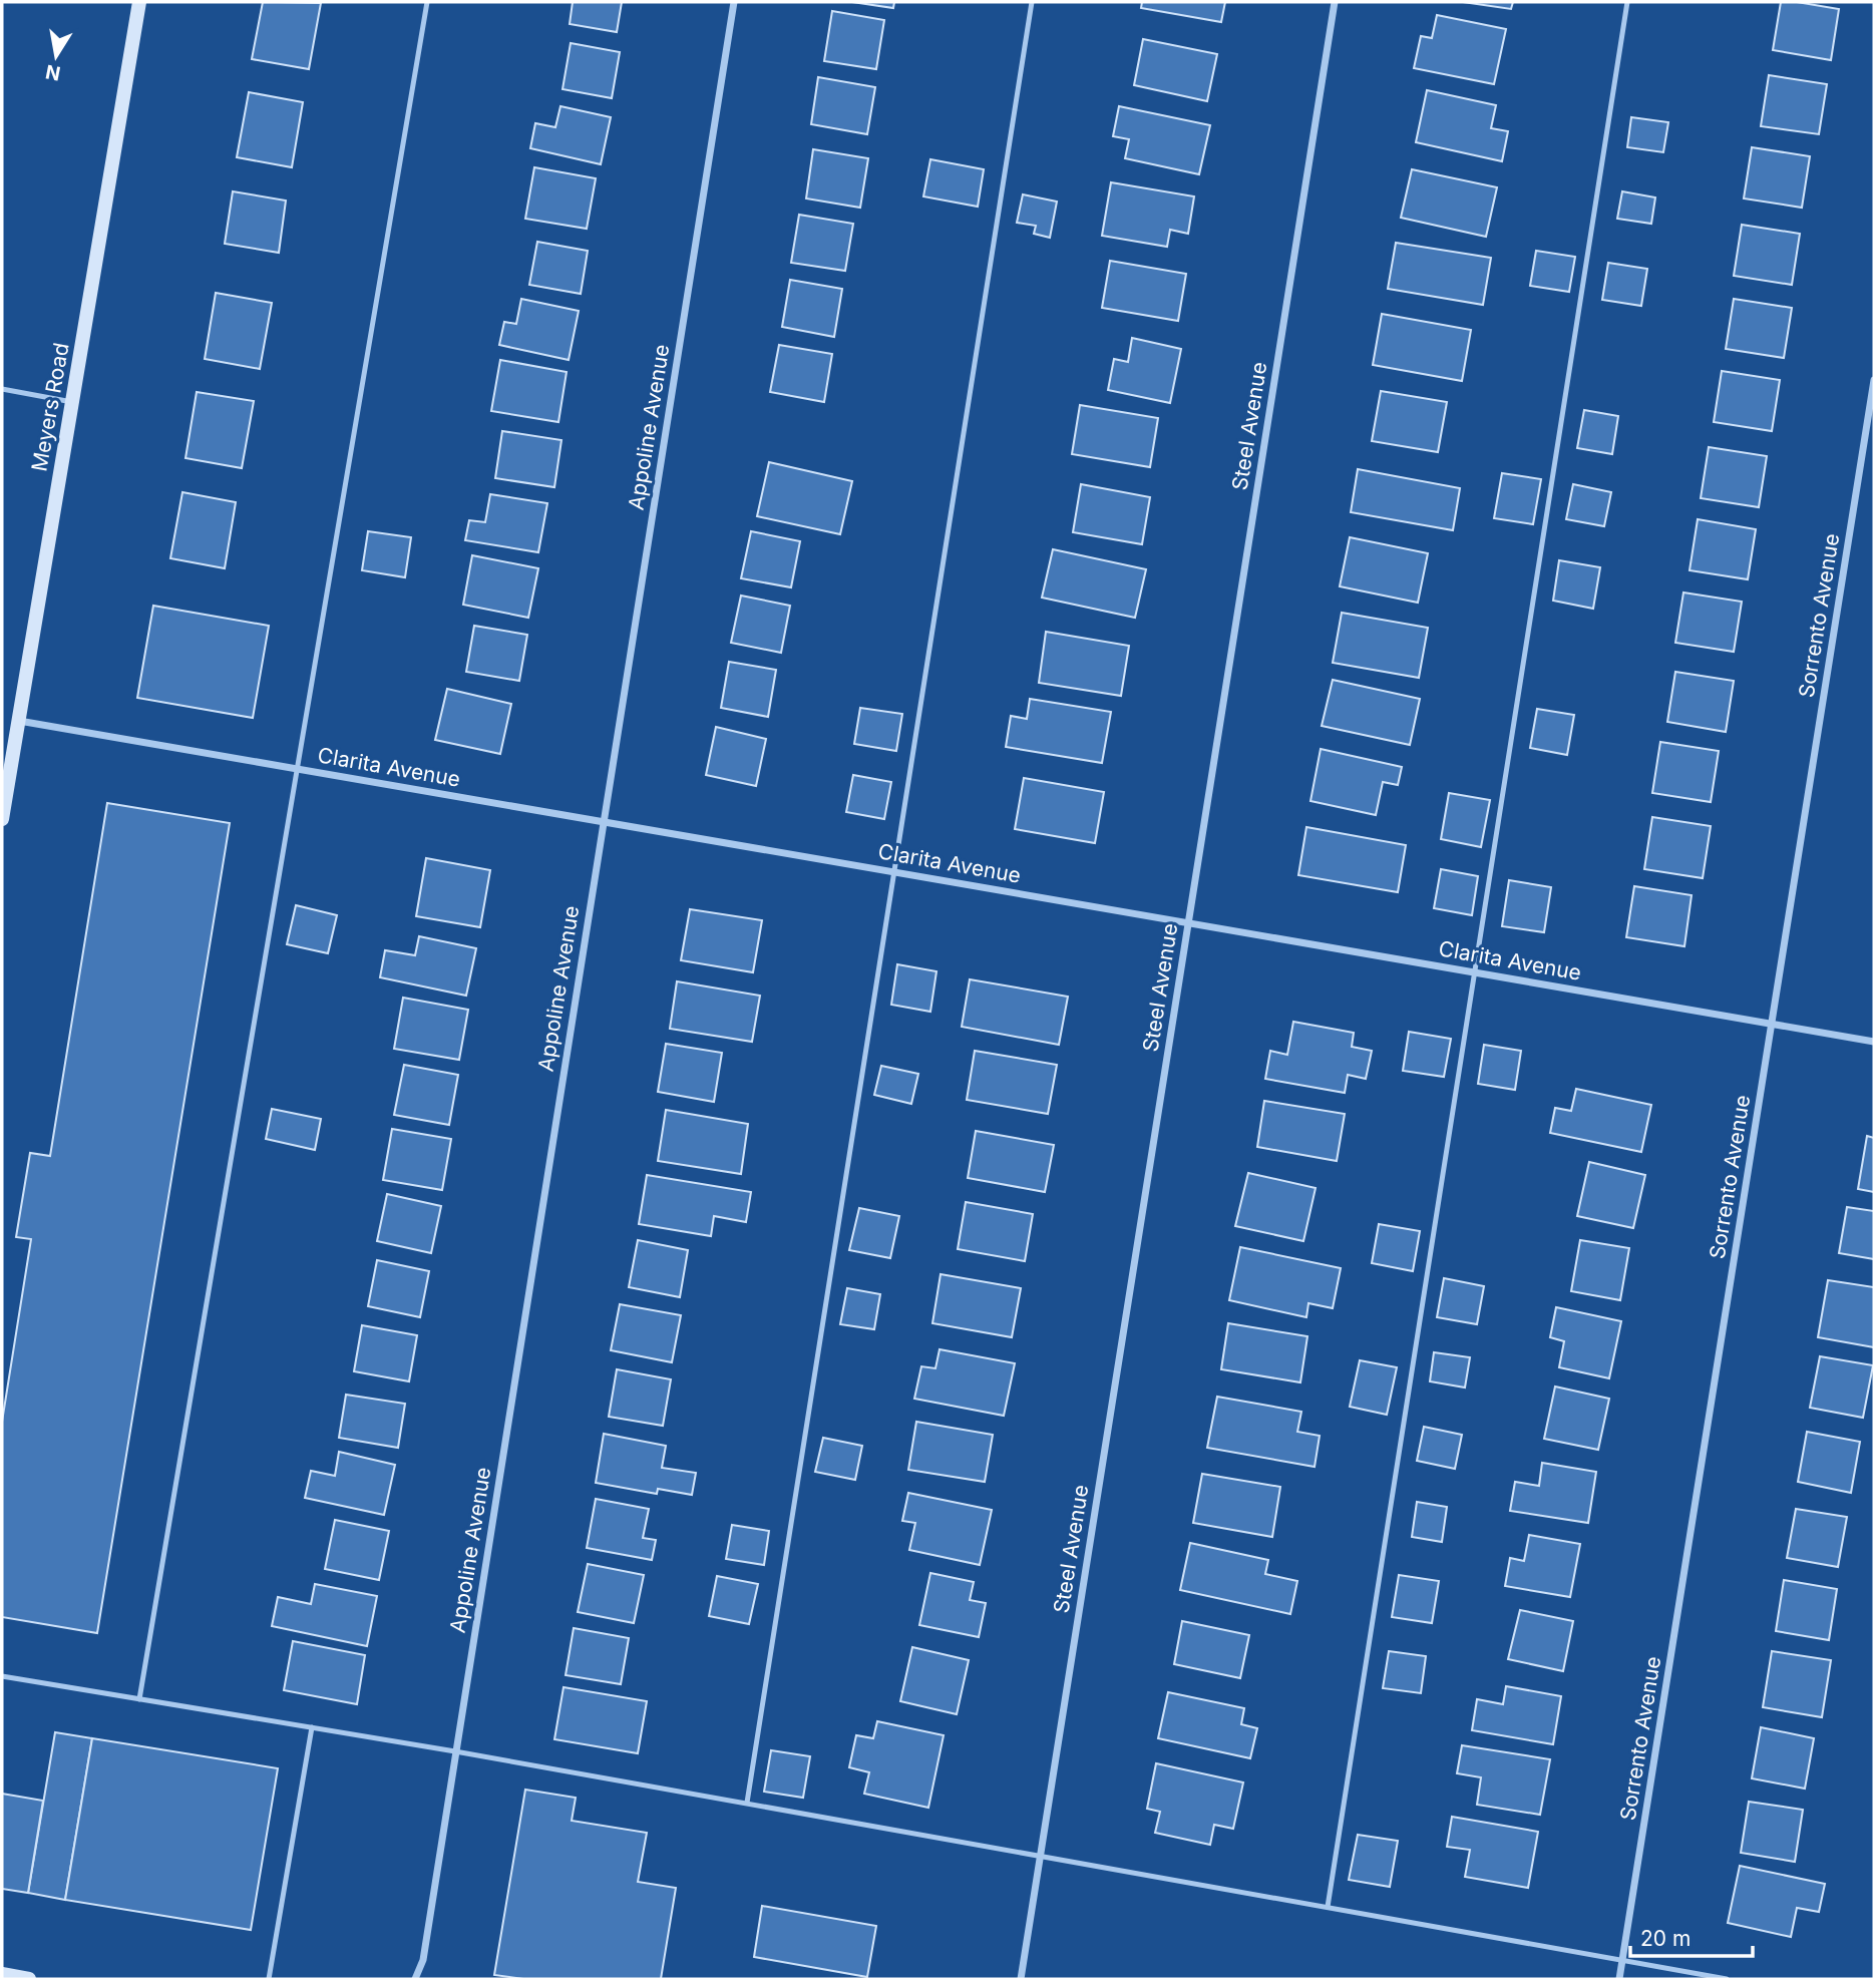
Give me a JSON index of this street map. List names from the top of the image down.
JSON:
{
  "streets": {
    "street": [
      "Meyers Road",
      "Steel Avenue",
      "Appoline Avenue",
      "Sorrento Avenue",
      "Clarita Avenue"
    ]
  },
  "crossings": [
    ["Meyers Road", "Clarita Avenue"],
    ["Steel Avenue", "Clarita Avenue"],
    ["Appoline Avenue", "Clarita Avenue"],
    ["Sorrento Avenue", "Clarita Avenue"]
  ],
  "scale_bar": "20 m",
  "north": "bottom"
}
